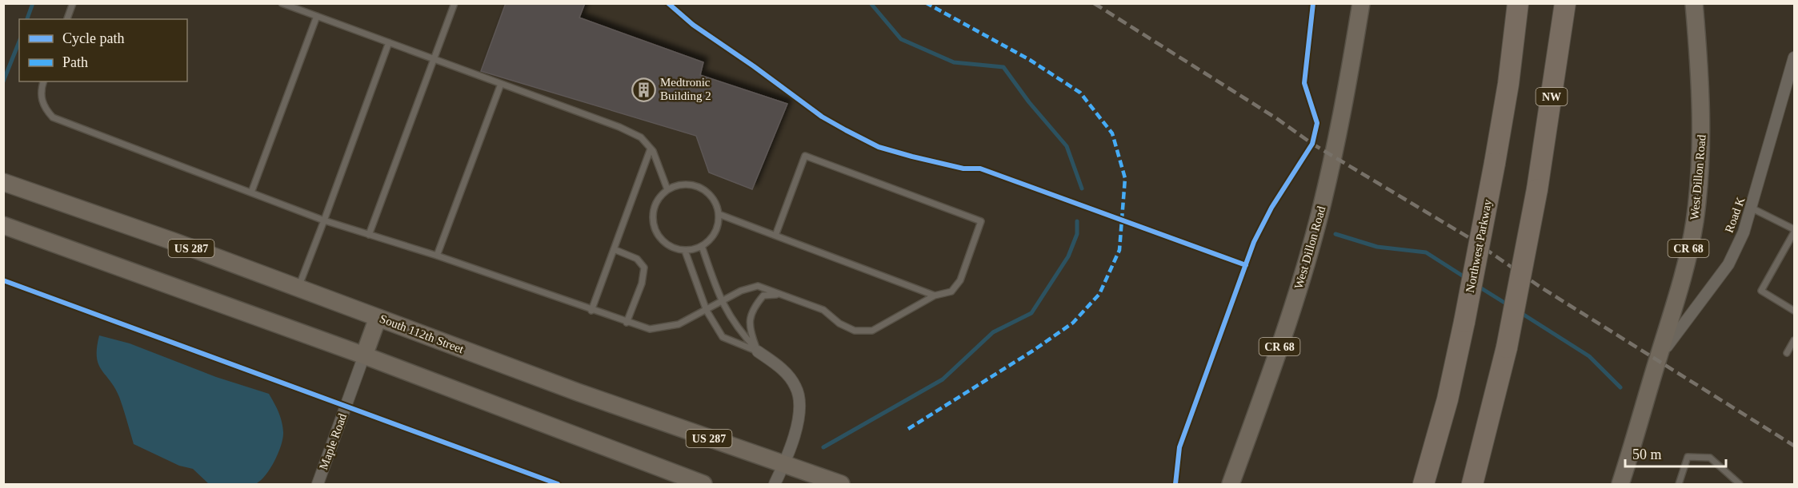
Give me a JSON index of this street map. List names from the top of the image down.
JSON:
{
  "streets": {
    "highway": ["NW", "Northwest Parkway"],
    "main road": [
      "West Dillon Road",
      "US 287",
      "CR 68",
      "South 112th Street",
      "Maple Road"
    ],
    "street": ["Road K"]
  },
  "crossings": [
    ["West Dillon Road", "Road K"],
    ["South 112th Street", "Maple Road"]
  ],
  "places": {
    "building": ["Medtronic Building 2"]
  },
  "legend": ["Cycle path", "Path"],
  "scale_bar": "50 m"
}
